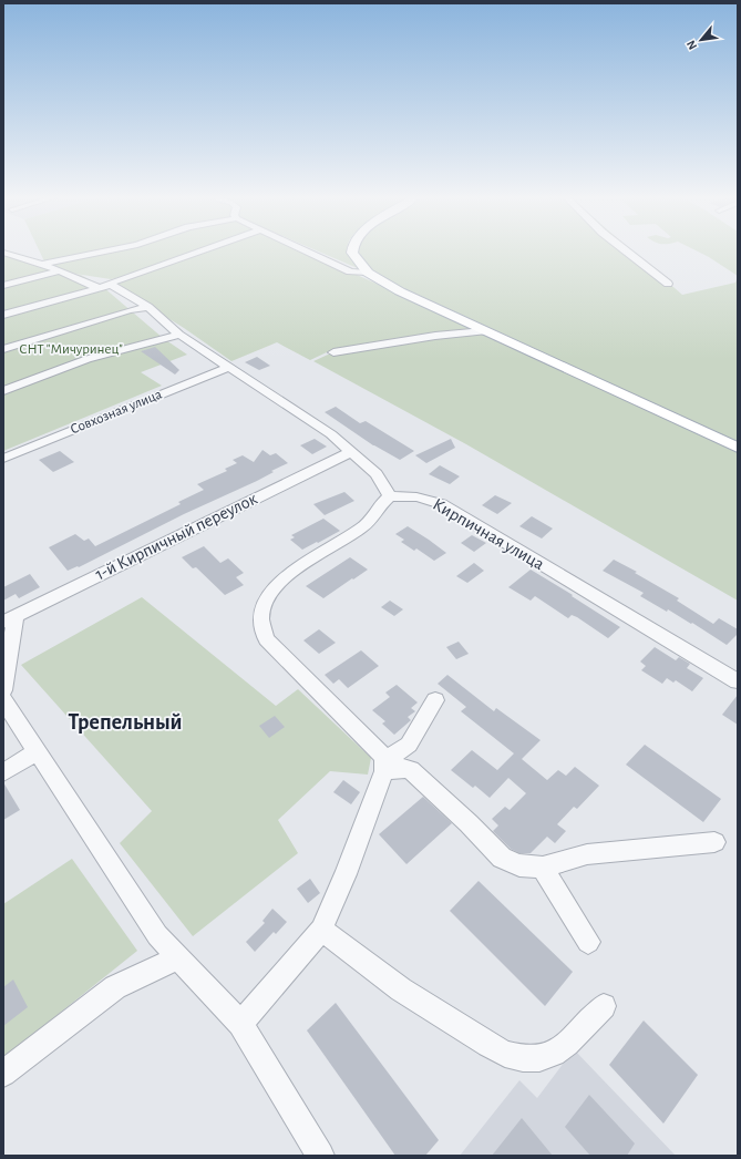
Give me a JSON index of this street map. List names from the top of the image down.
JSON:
{
  "streets": {
    "street": ["Совхозная улица", "Кирпичная улица", "1-й Кирпичный переулок"]
  },
  "districts": ["Трепельный"],
  "parks": ["СНТ \"Мичуринец\""],
  "north": "bottom left"
}
